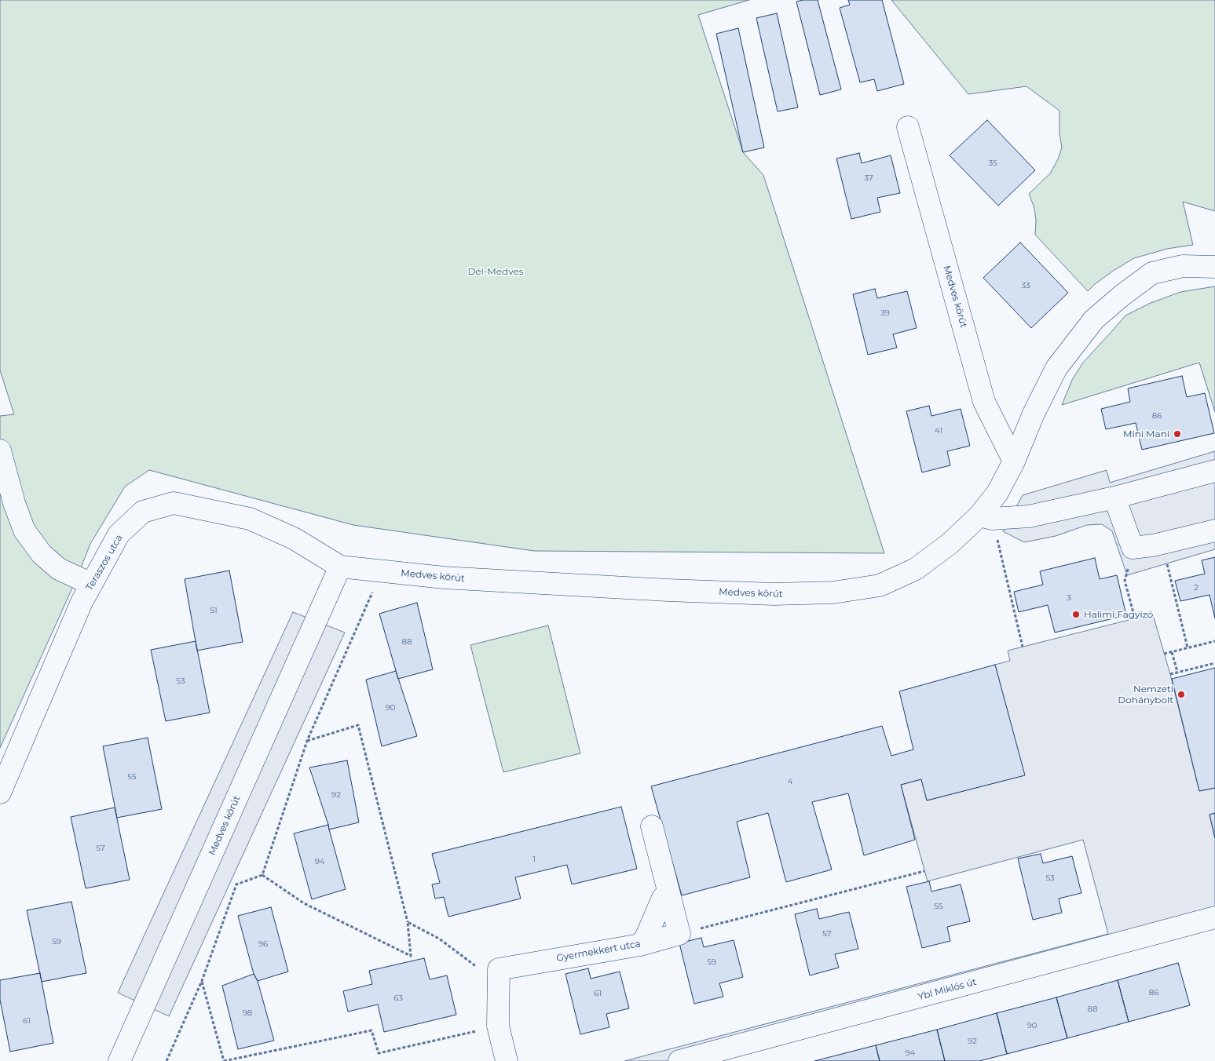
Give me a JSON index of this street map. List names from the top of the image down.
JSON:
{
  "streets": {
    "street": [
      "Medves körút",
      "Teraszos utca",
      "Gyermekkert utca",
      "Ybl Miklós út"
    ]
  },
  "crossings": [
    ["Medves körút", "Teraszos utca"]
  ],
  "parks": ["Dél-Medves"],
  "places": ["Mini Mani", "Halimi Fagyizó", "Nemzeti Dohánybolt"],
  "house_numbers": [
    "35",
    "37",
    "33",
    "39",
    "86",
    "41",
    "2",
    "3",
    "51",
    "88",
    "53",
    "90",
    "55",
    "4",
    "92",
    "57",
    "1",
    "94",
    "53",
    "55",
    "57",
    "59",
    "96",
    "59",
    "86",
    "61",
    "63",
    "88",
    "98",
    "61",
    "90",
    "92",
    "94"
  ]
}
